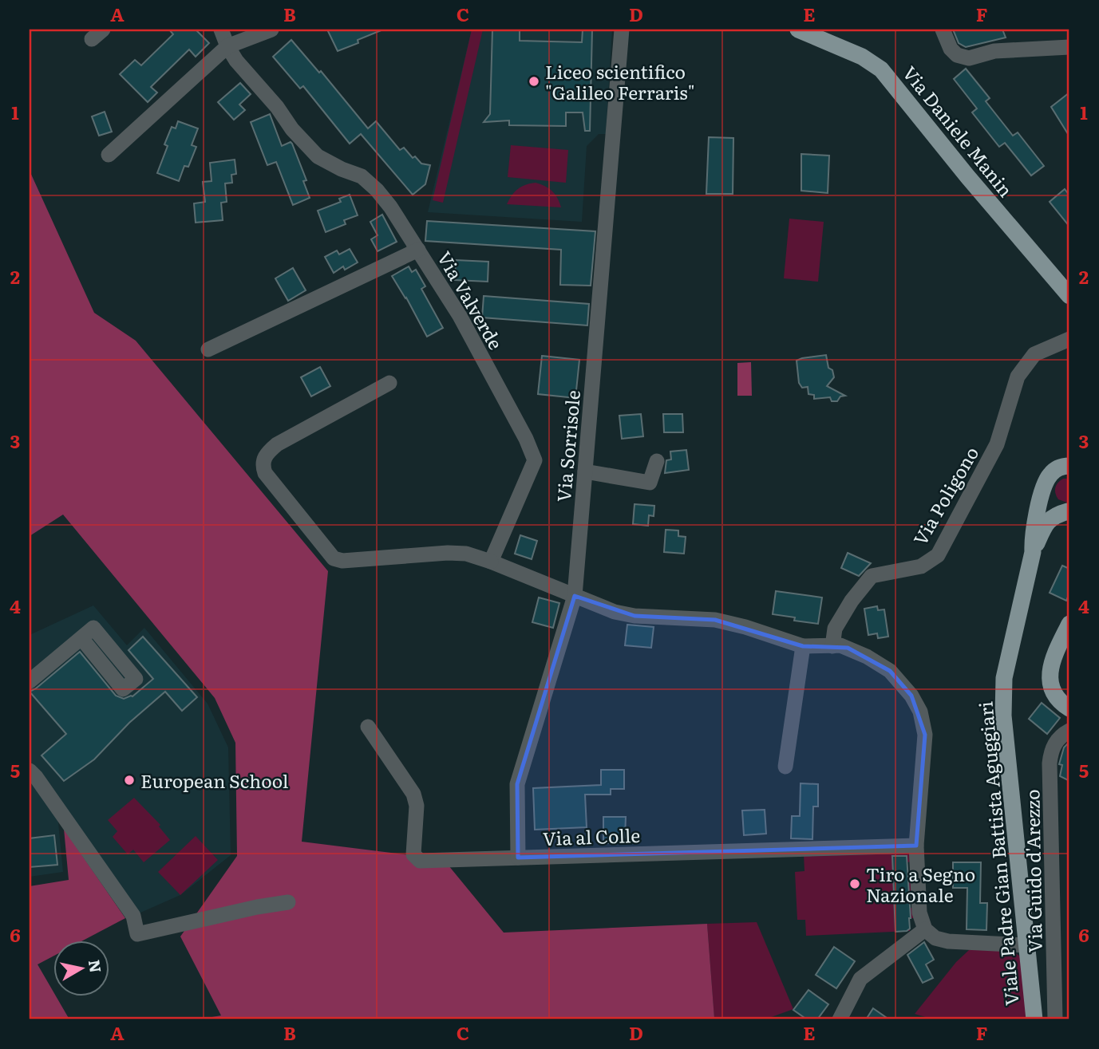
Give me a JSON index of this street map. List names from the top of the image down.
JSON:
{
  "streets": {
    "main road": ["Via Daniele Manin", "Viale Padre Gian Battista Aguggiari"],
    "street": [
      "Via Valverde",
      "Via Sorrisole",
      "Via Poligono",
      "Via al Colle",
      "Via Guido d'Arezzo"
    ]
  },
  "crossings": [
    ["Via Sorrisole", "Via al Colle"]
  ],
  "places": ["Liceo scientifico \"Galileo Ferraris\"", "European School", "Tiro a Segno Nazionale"],
  "north": "right",
  "grid": {
    "columns": [
      "A",
      "B",
      "C",
      "D",
      "E",
      "F"
    ],
    "rows": [
      "1",
      "2",
      "3",
      "4",
      "5",
      "6"
    ]
  }
}
